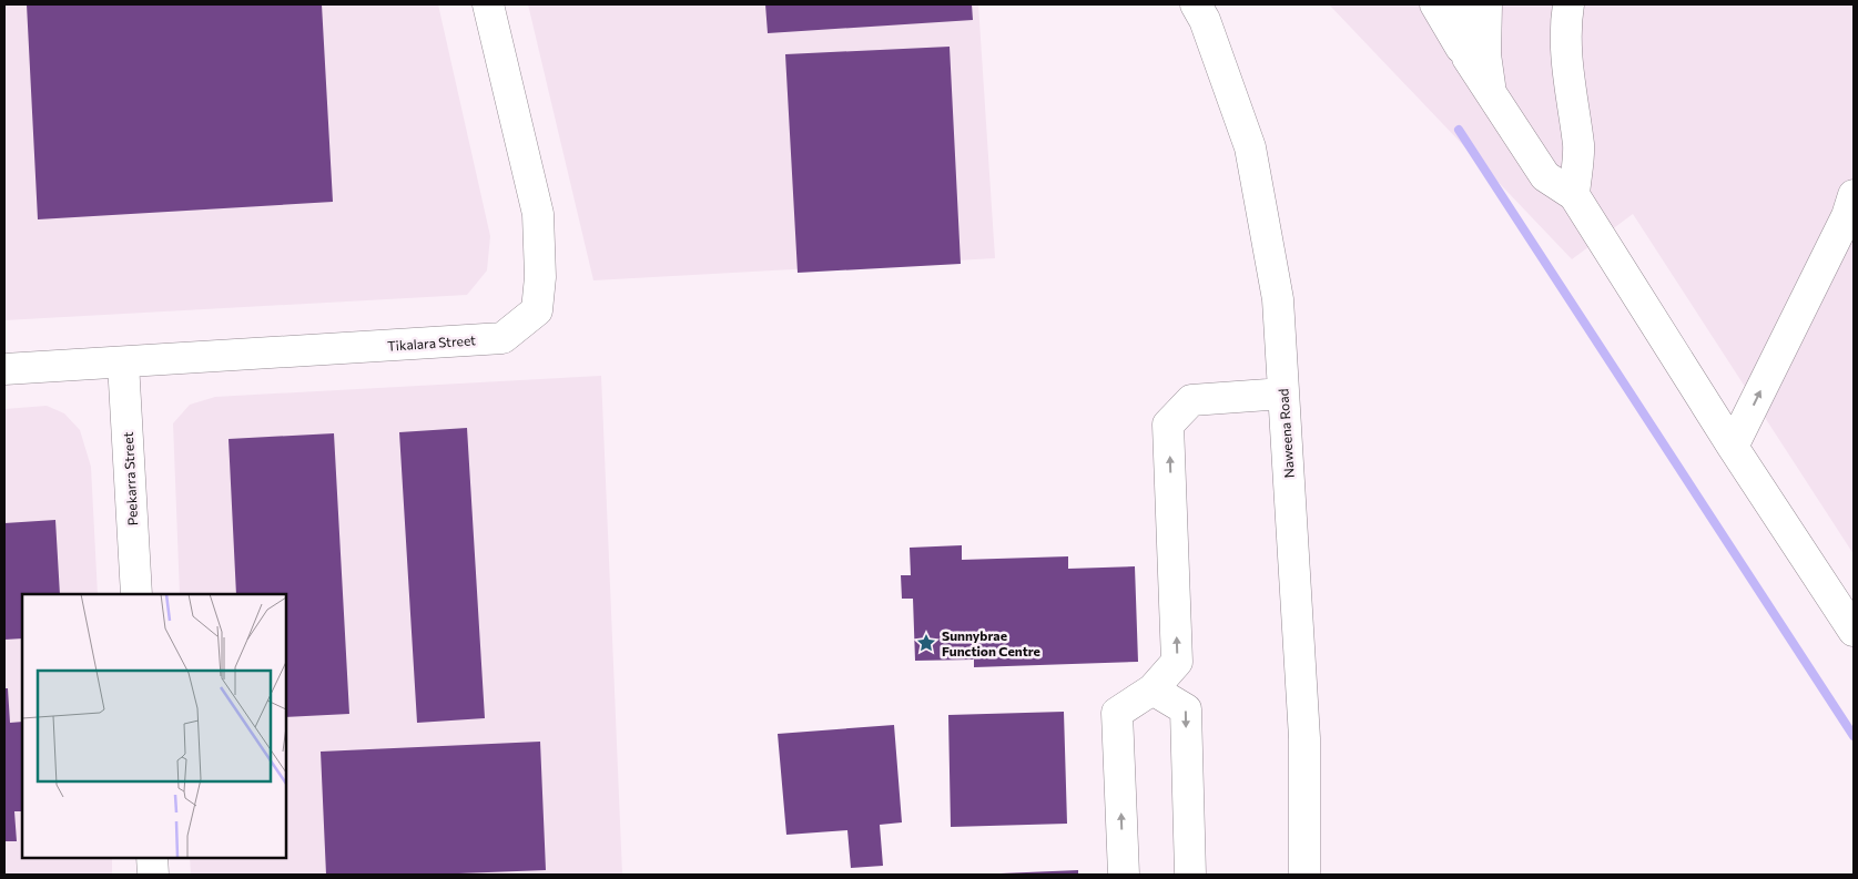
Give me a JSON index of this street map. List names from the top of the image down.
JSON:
{
  "streets": {
    "street": ["Tikalara Street", "Naweena Road", "Peekarra Street"]
  },
  "crossings": [
    ["Tikalara Street", "Peekarra Street"]
  ],
  "places": {
    "place": ["Sunnybrae Function Centre"]
  }
}
